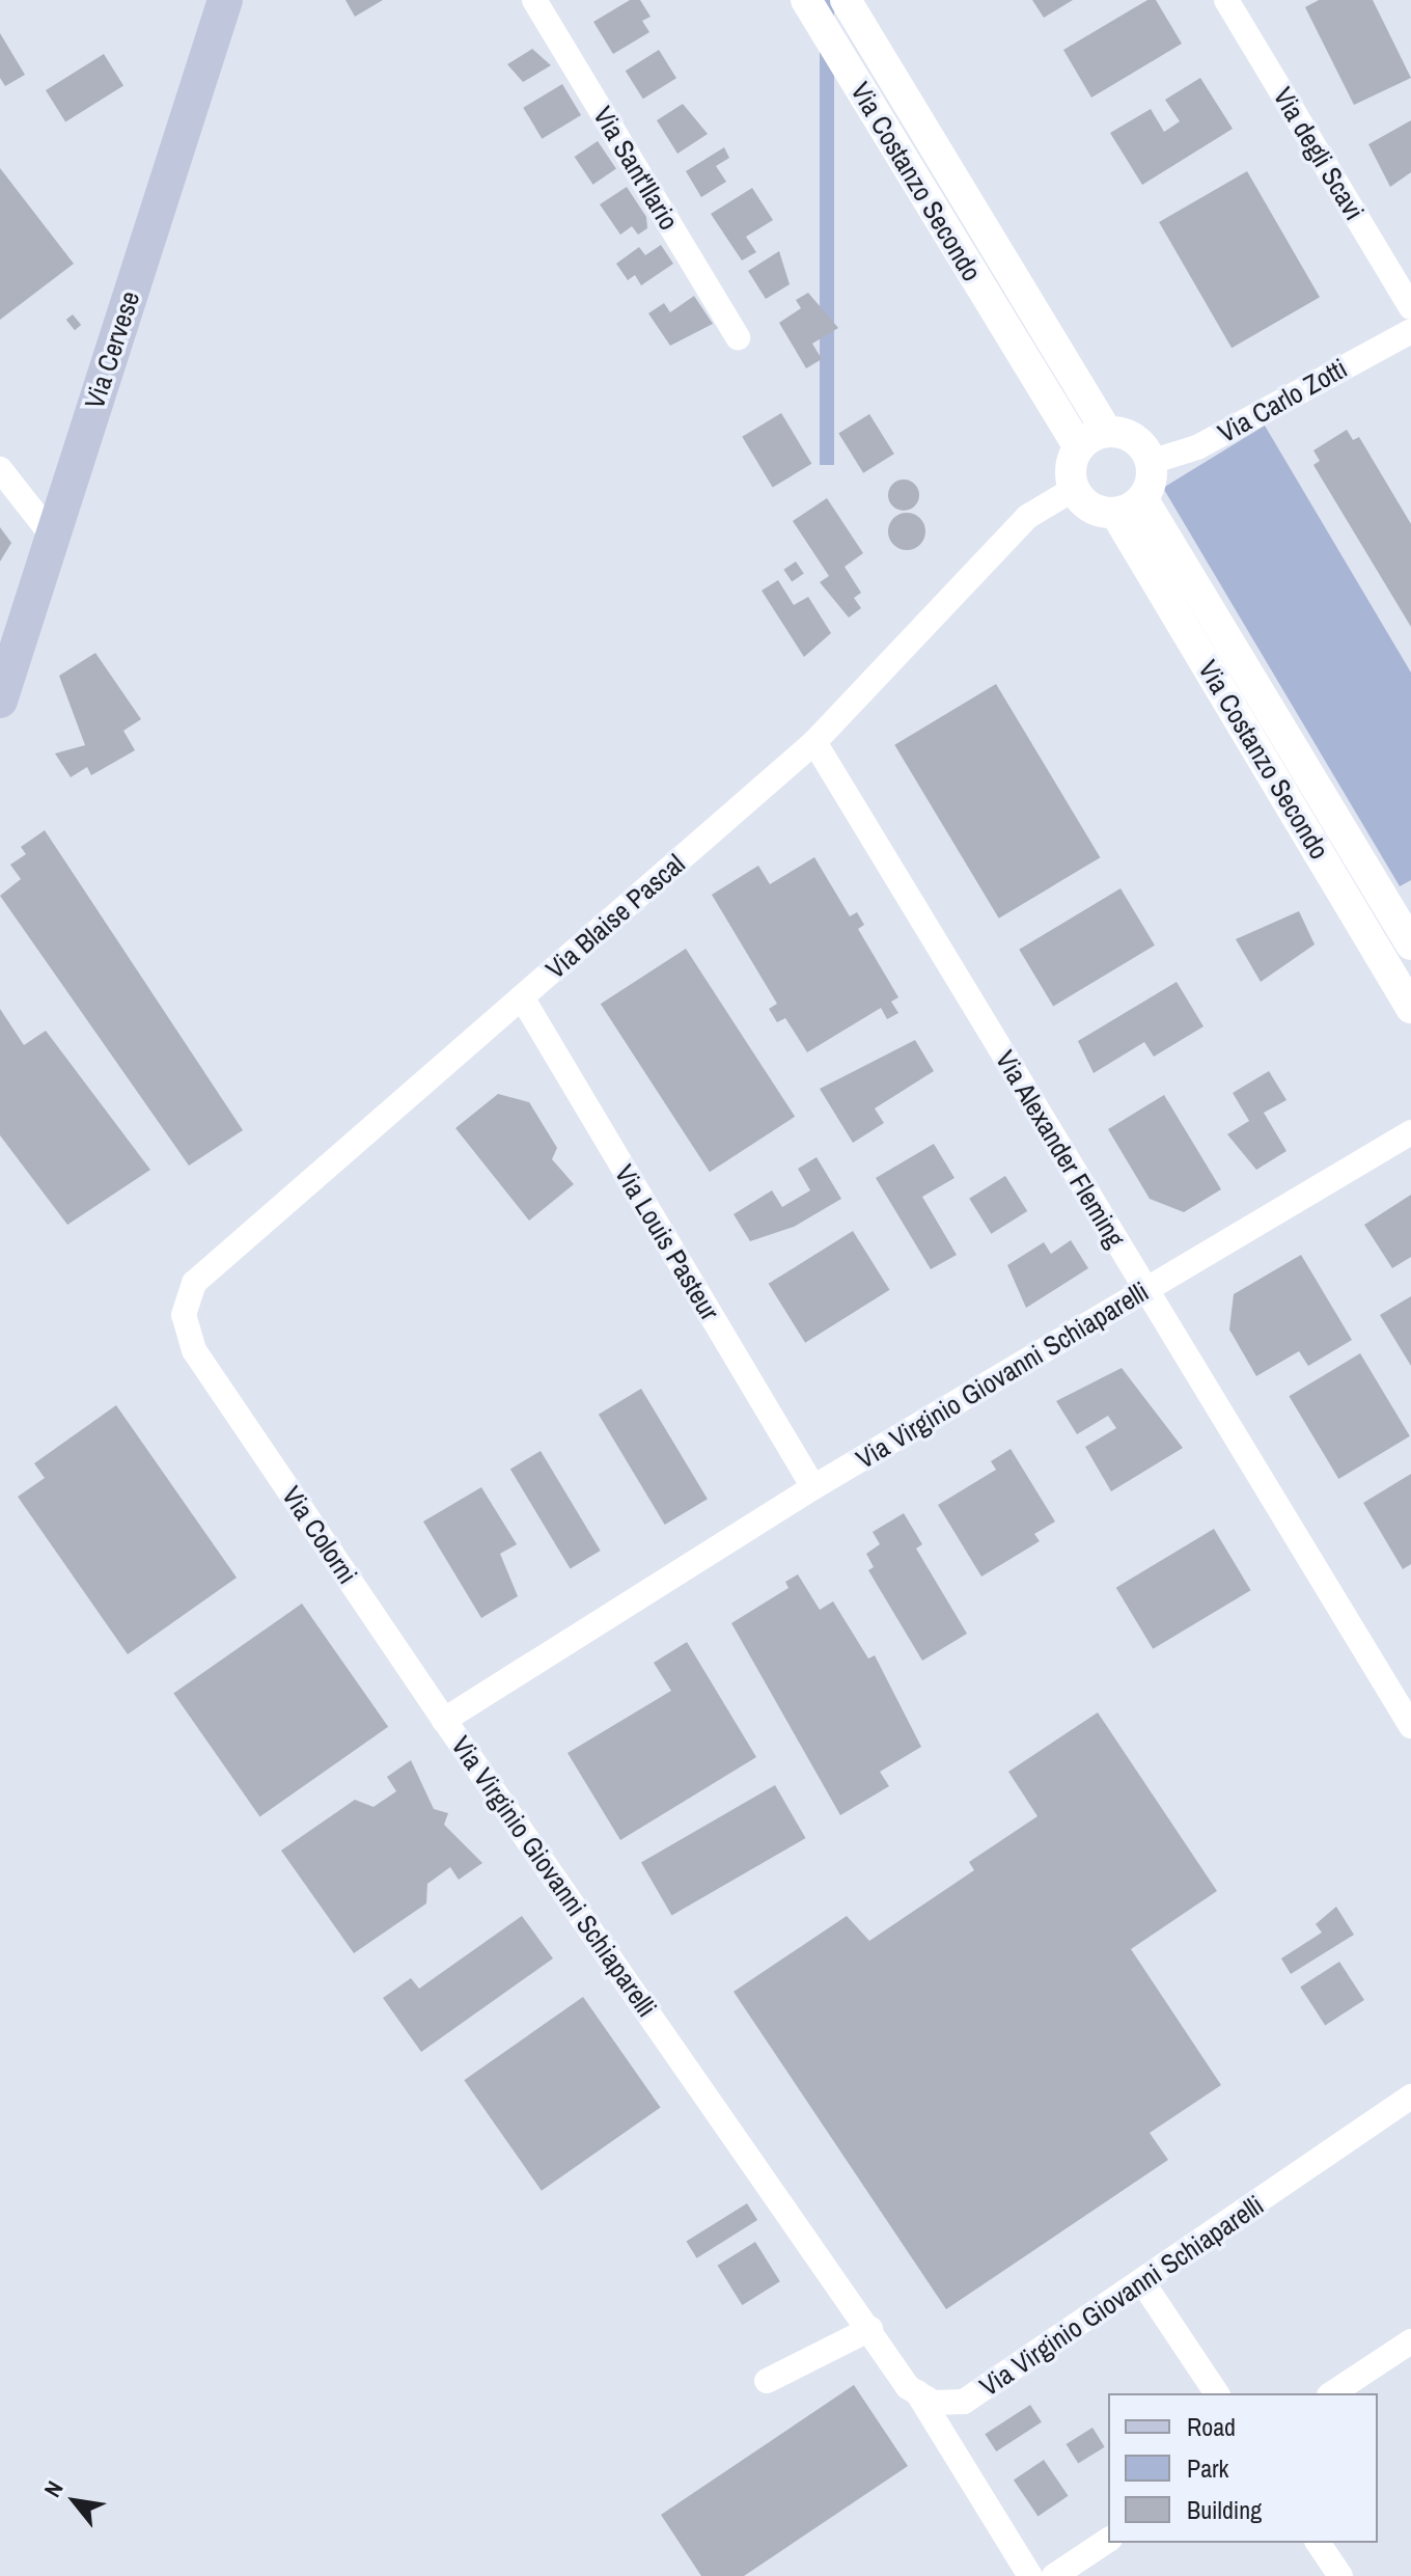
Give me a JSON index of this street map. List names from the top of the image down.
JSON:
{
  "streets": {
    "main road": ["Via Cervese"],
    "street": [
      "Via degli Scavi",
      "Via Sant'Ilario",
      "Via Costanzo Secondo",
      "Via Carlo Zotti",
      "Via Blaise Pascal",
      "Via Alexander Fleming",
      "Via Louis Pasteur",
      "Via Virginio Giovanni Schiaparelli",
      "Via Colorni"
    ]
  },
  "crossings": [
    ["Via Costanzo Secondo", "Via Carlo Zotti"],
    ["Via Costanzo Secondo", "Via Blaise Pascal"],
    ["Via Carlo Zotti", "Via Blaise Pascal"],
    ["Via Blaise Pascal", "Via Alexander Fleming"],
    ["Via Blaise Pascal", "Via Louis Pasteur"],
    ["Via Blaise Pascal", "Via Colorni"],
    ["Via Alexander Fleming", "Via Virginio Giovanni Schiaparelli"],
    ["Via Louis Pasteur", "Via Virginio Giovanni Schiaparelli"],
    ["Via Virginio Giovanni Schiaparelli", "Via Colorni"]
  ],
  "legend": ["Road", "Park", "Building"],
  "north": "top left"
}
